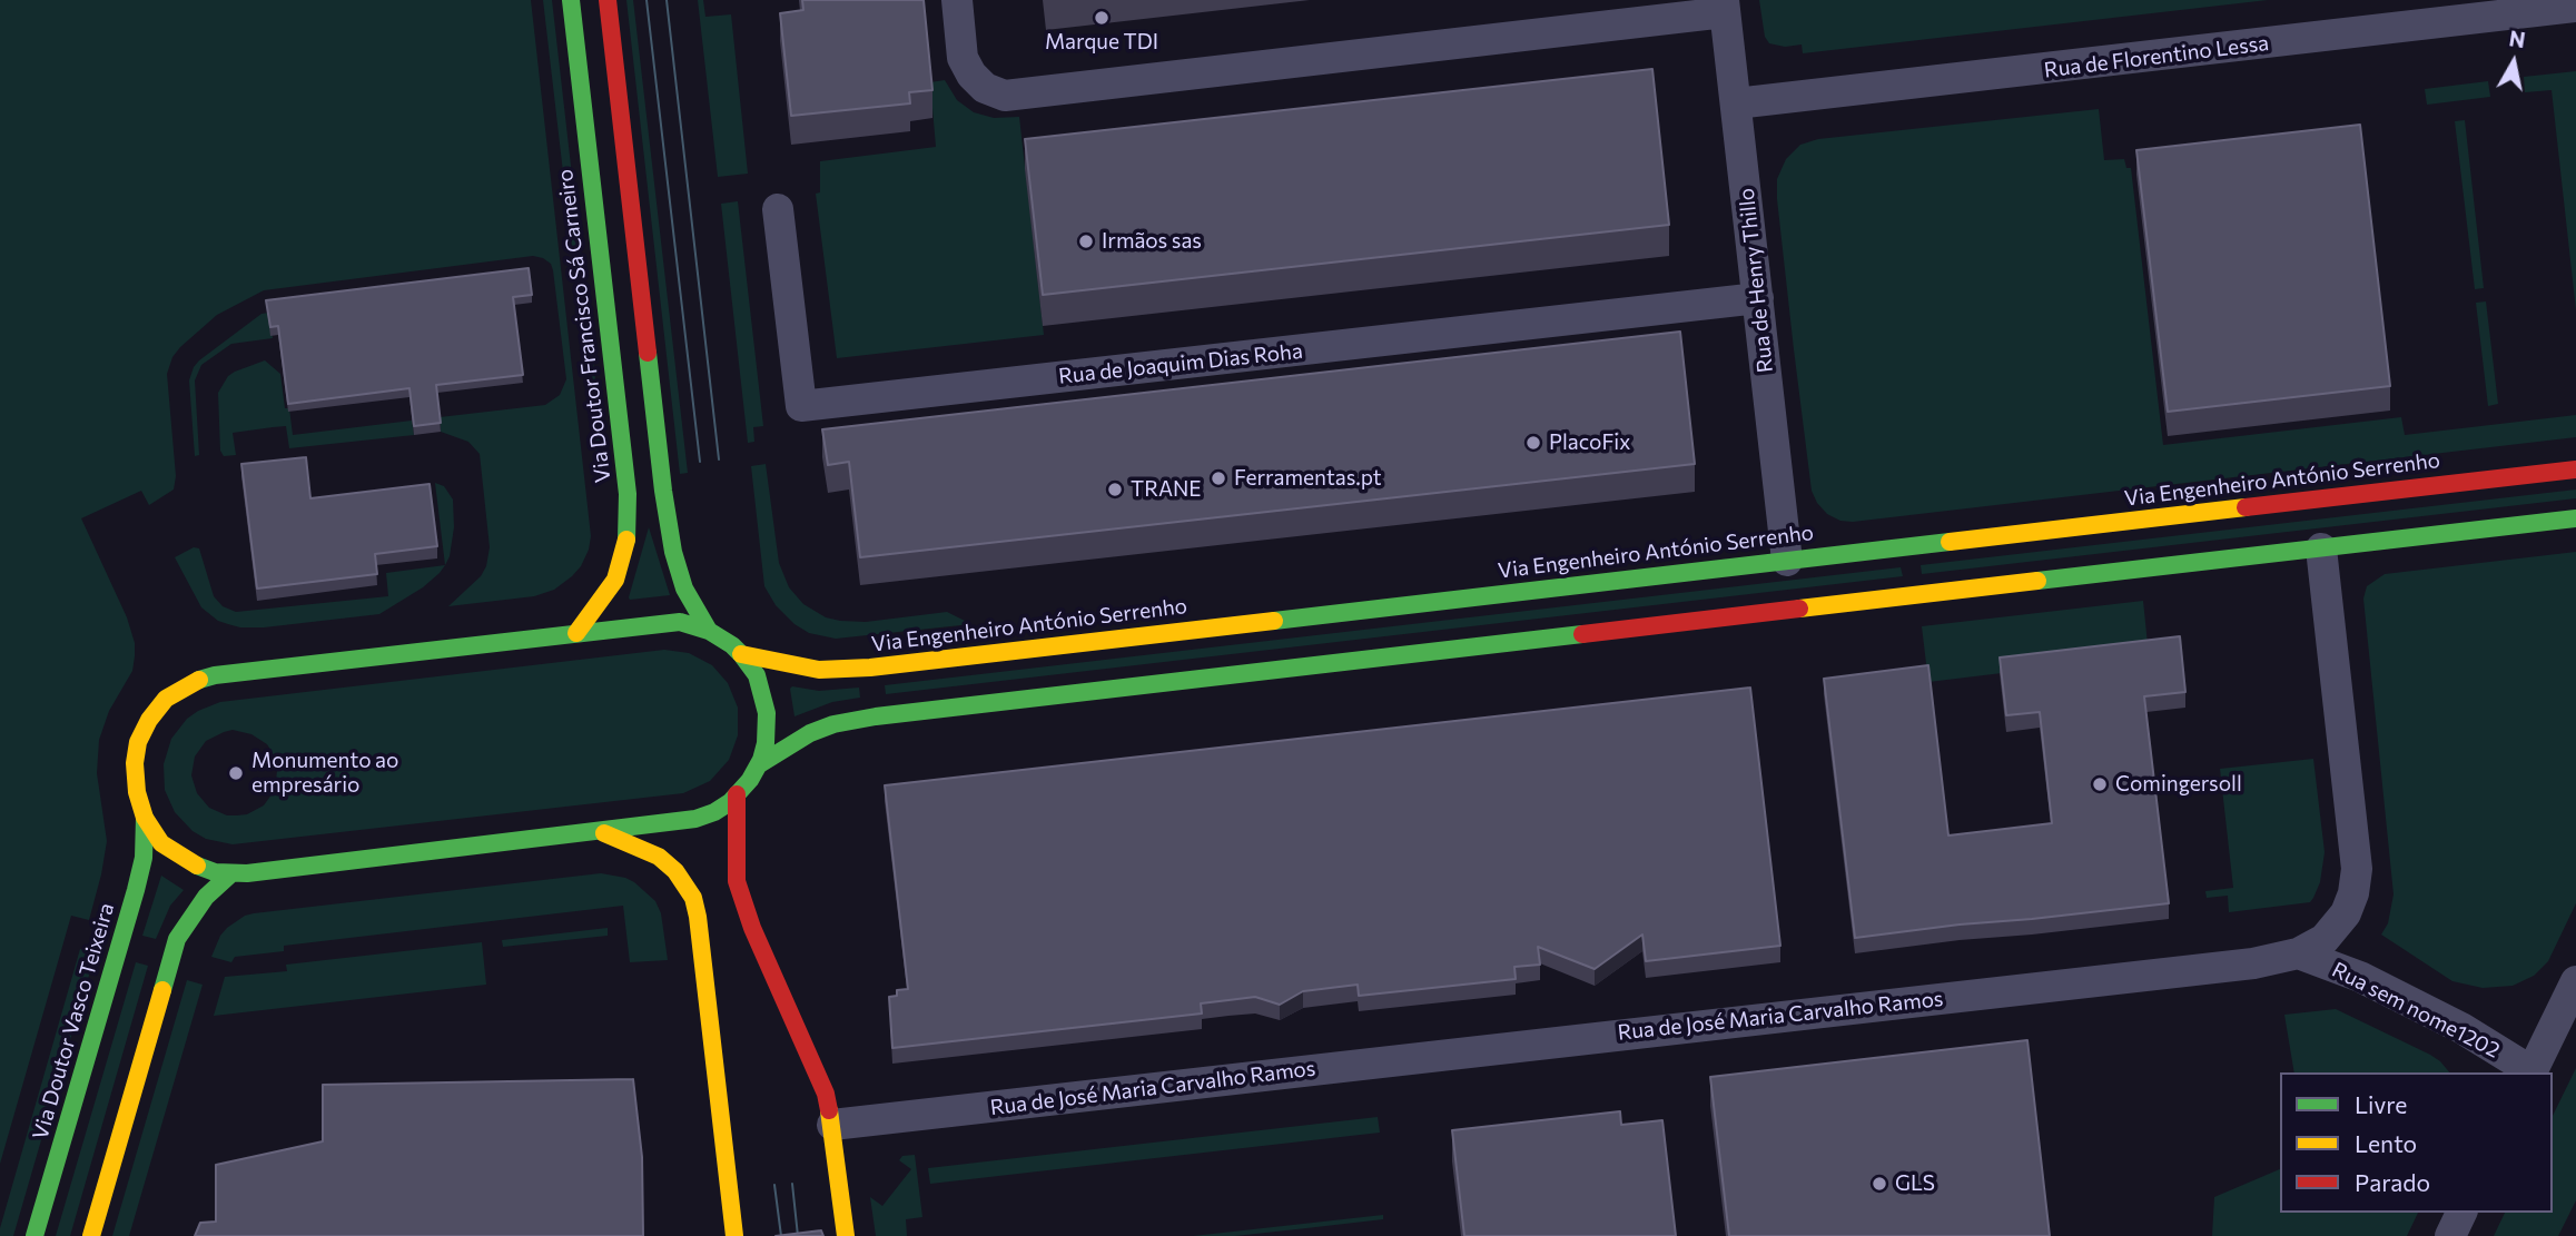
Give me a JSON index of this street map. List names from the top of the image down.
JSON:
{
  "streets": {
    "main road": ["Via Doutor Francisco Sá Carneiro", "Via Engenheiro António Serrenho", "Via Doutor Vasco Teixeira"],
    "street": [
      "Rua de Florentino Lessa",
      "Rua de Henry Thillo",
      "Rua de Joaquim Dias Roha",
      "Rua sem nome1202",
      "Rua de José Maria Carvalho Ramos"
    ]
  },
  "crossings": [
    ["Rua de Florentino Lessa", "Rua de Henry Thillo"],
    ["Rua de Henry Thillo", "Rua de Joaquim Dias Roha"],
    ["Rua de Henry Thillo", "Via Engenheiro António Serrenho"],
    ["Rua sem nome1202", "Rua de José Maria Carvalho Ramos"]
  ],
  "places": [
    "Marque TDI",
    "Irmãos sas",
    "PlacoFix",
    "Ferramentas.pt",
    "TRANE",
    "Monumento ao empresário",
    "Comingersoll",
    "GLS"
  ],
  "legend": ["Livre", "Lento", "Parado"],
  "north": "top"
}
